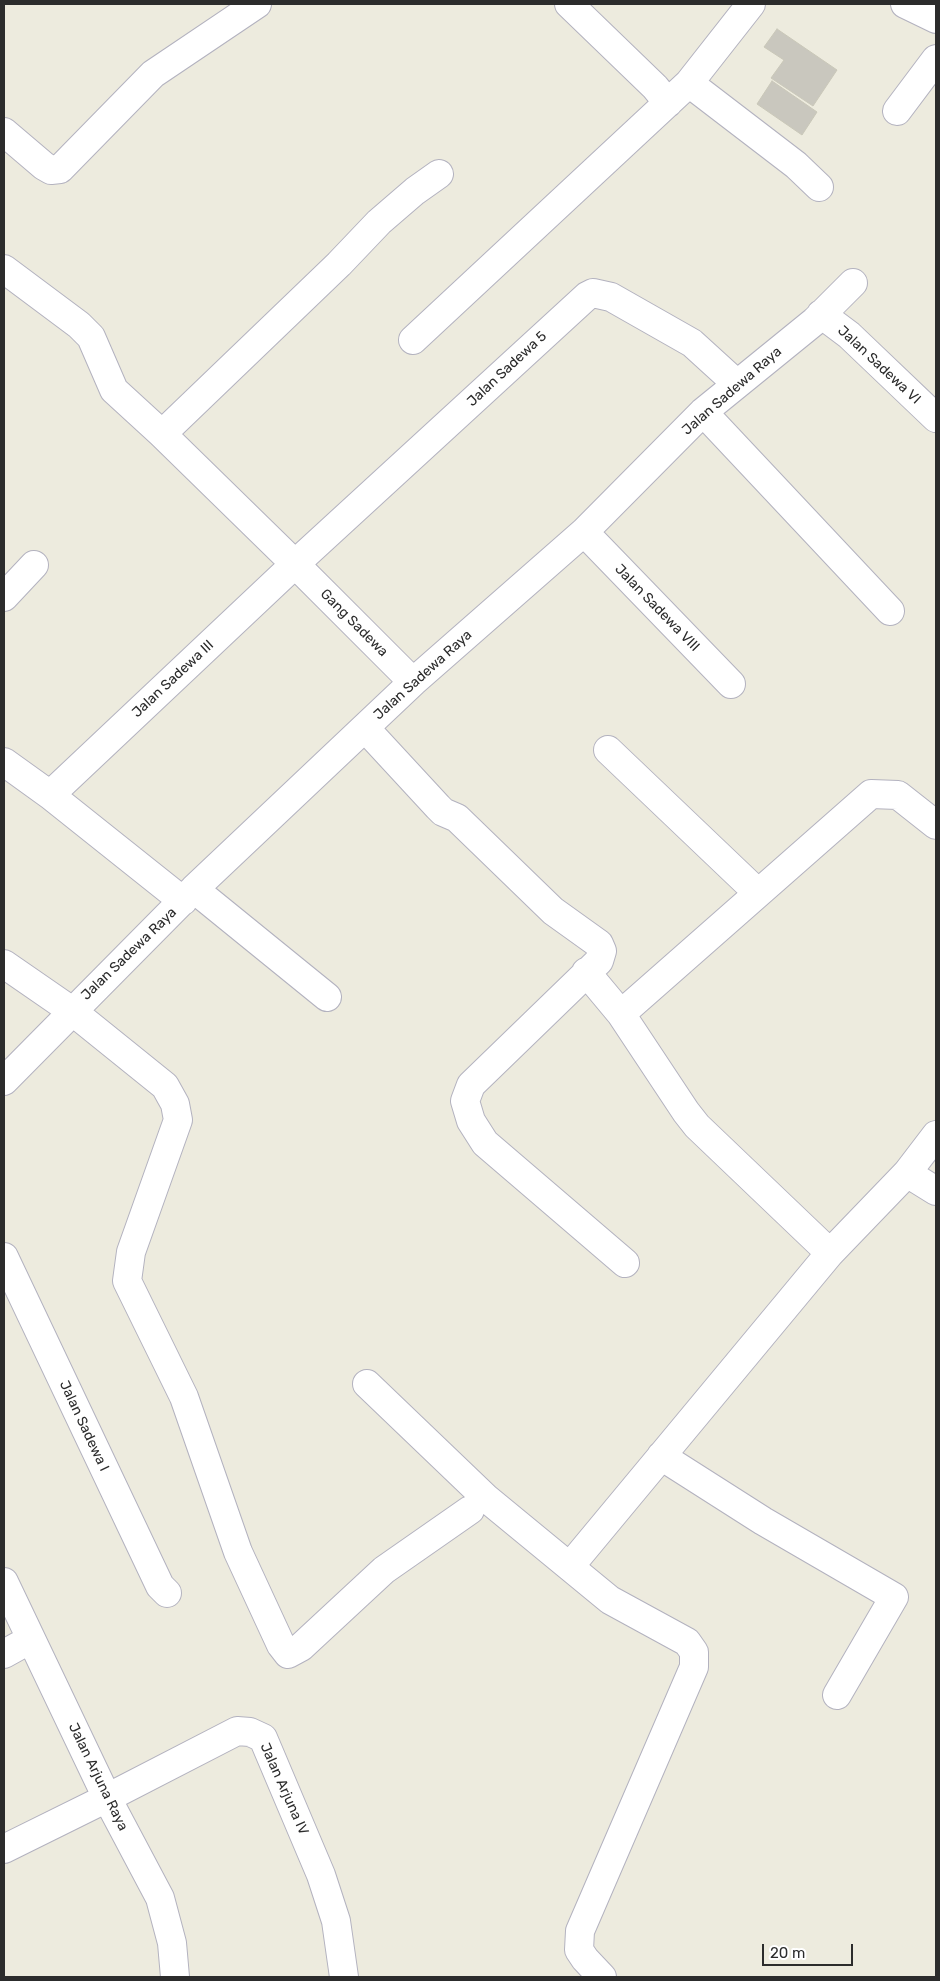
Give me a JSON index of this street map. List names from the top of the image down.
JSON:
{
  "streets": {
    "street": [
      "Jalan Sadewa VI",
      "Jalan Sadewa 5",
      "Jalan Sadewa Raya",
      "Jalan Sadewa VIII",
      "Gang Sadewa",
      "Jalan Sadewa III",
      "Jalan Sadewa I",
      "Jalan Arjuna Raya",
      "Jalan Arjuna IV"
    ]
  },
  "crossings": [
    ["Jalan Sadewa VI", "Jalan Sadewa Raya"],
    ["Jalan Sadewa 5", "Jalan Sadewa Raya"],
    ["Jalan Sadewa 5", "Gang Sadewa"],
    ["Jalan Sadewa 5", "Jalan Sadewa III"],
    ["Jalan Sadewa Raya", "Jalan Sadewa VIII"],
    ["Jalan Sadewa Raya", "Gang Sadewa"],
    ["Gang Sadewa", "Jalan Sadewa III"],
    ["Jalan Arjuna Raya", "Jalan Arjuna IV"]
  ],
  "scale_bar": "20 m"
}
